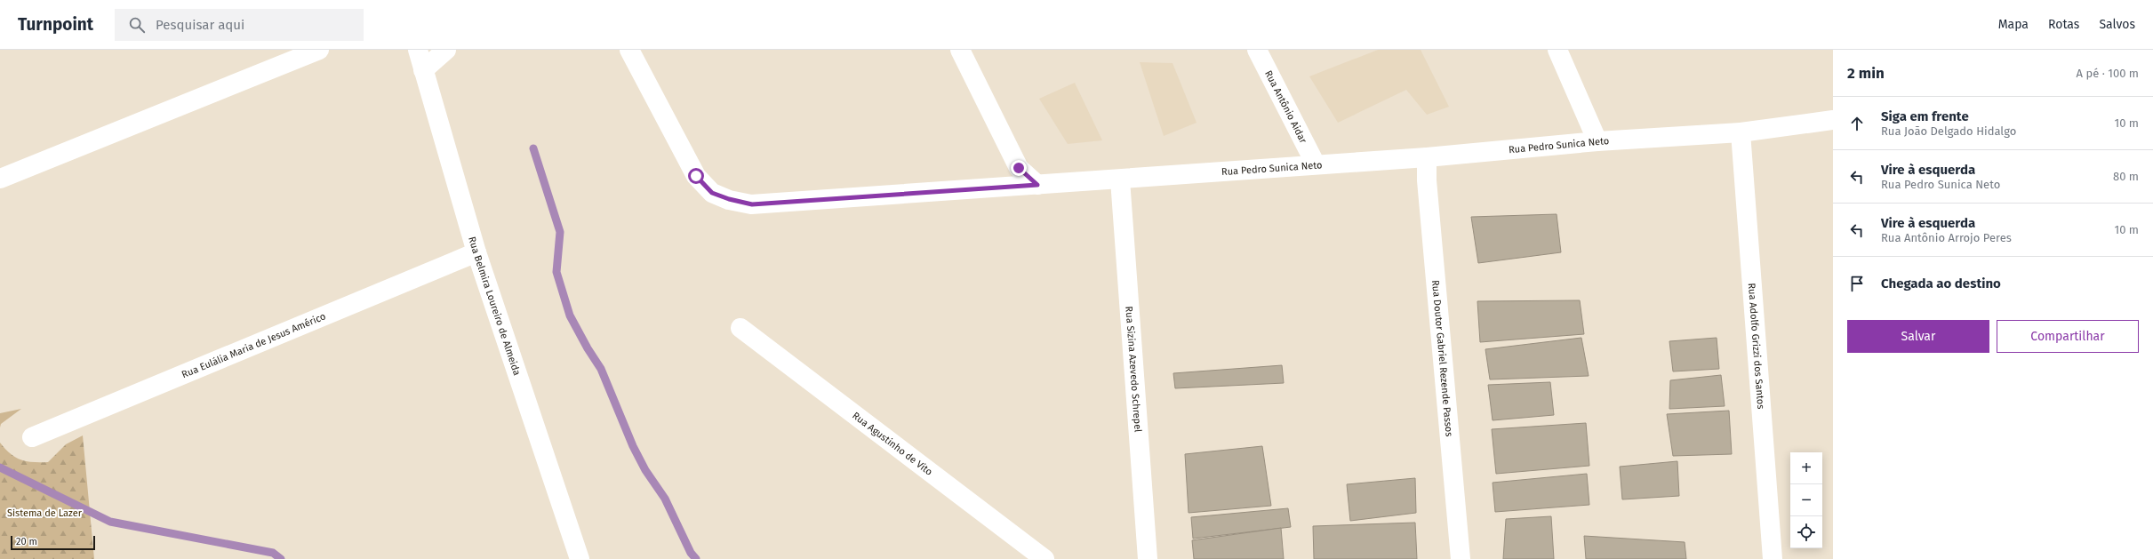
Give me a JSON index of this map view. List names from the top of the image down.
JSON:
{
  "streets": {
    "street": [
      "Rua Antônio Aidar",
      "Rua Pedro Sunica Neto",
      "Rua Belmira Loureiro de Almeida",
      "Rua Eulália Maria de Jesus Américo",
      "Rua Adolfo Grizzi dos Santos",
      "Rua Doutor Gabriel Rezende Passos",
      "Rua Sizina Azevedo Schrepel",
      "Rua Agustinho de Vito"
    ]
  },
  "crossings": [
    ["Rua Antônio Aidar", "Rua Pedro Sunica Neto"],
    ["Rua Pedro Sunica Neto", "Rua Adolfo Grizzi dos Santos"],
    ["Rua Pedro Sunica Neto", "Rua Doutor Gabriel Rezende Passos"],
    ["Rua Pedro Sunica Neto", "Rua Sizina Azevedo Schrepel"],
    ["Rua Belmira Loureiro de Almeida", "Rua Eulália Maria de Jesus Américo"]
  ],
  "parks": ["Sistema de Lazer"],
  "scale_bar": "20 m",
  "page": {
    "header": "Turnpoint",
    "search": "Pesquisar aqui",
    "nav": ["Mapa", "Rotas", "Salvos"],
    "heading": ["2 min", "A pé · 100 m"],
    "list": [
      ["Siga em frente", "Rua João Delgado Hidalgo", "10 m"],
      ["Vire à esquerda", "Rua Pedro Sunica Neto", "80 m"],
      ["Vire à esquerda", "Rua Antônio Arrojo Peres", "10 m"],
      "Chegada ao destino"
    ],
    "buttons": ["Salvar", "Compartilhar"],
    "map_buttons": ["+", "−"],
    "scale": "20 m"
  }
}
